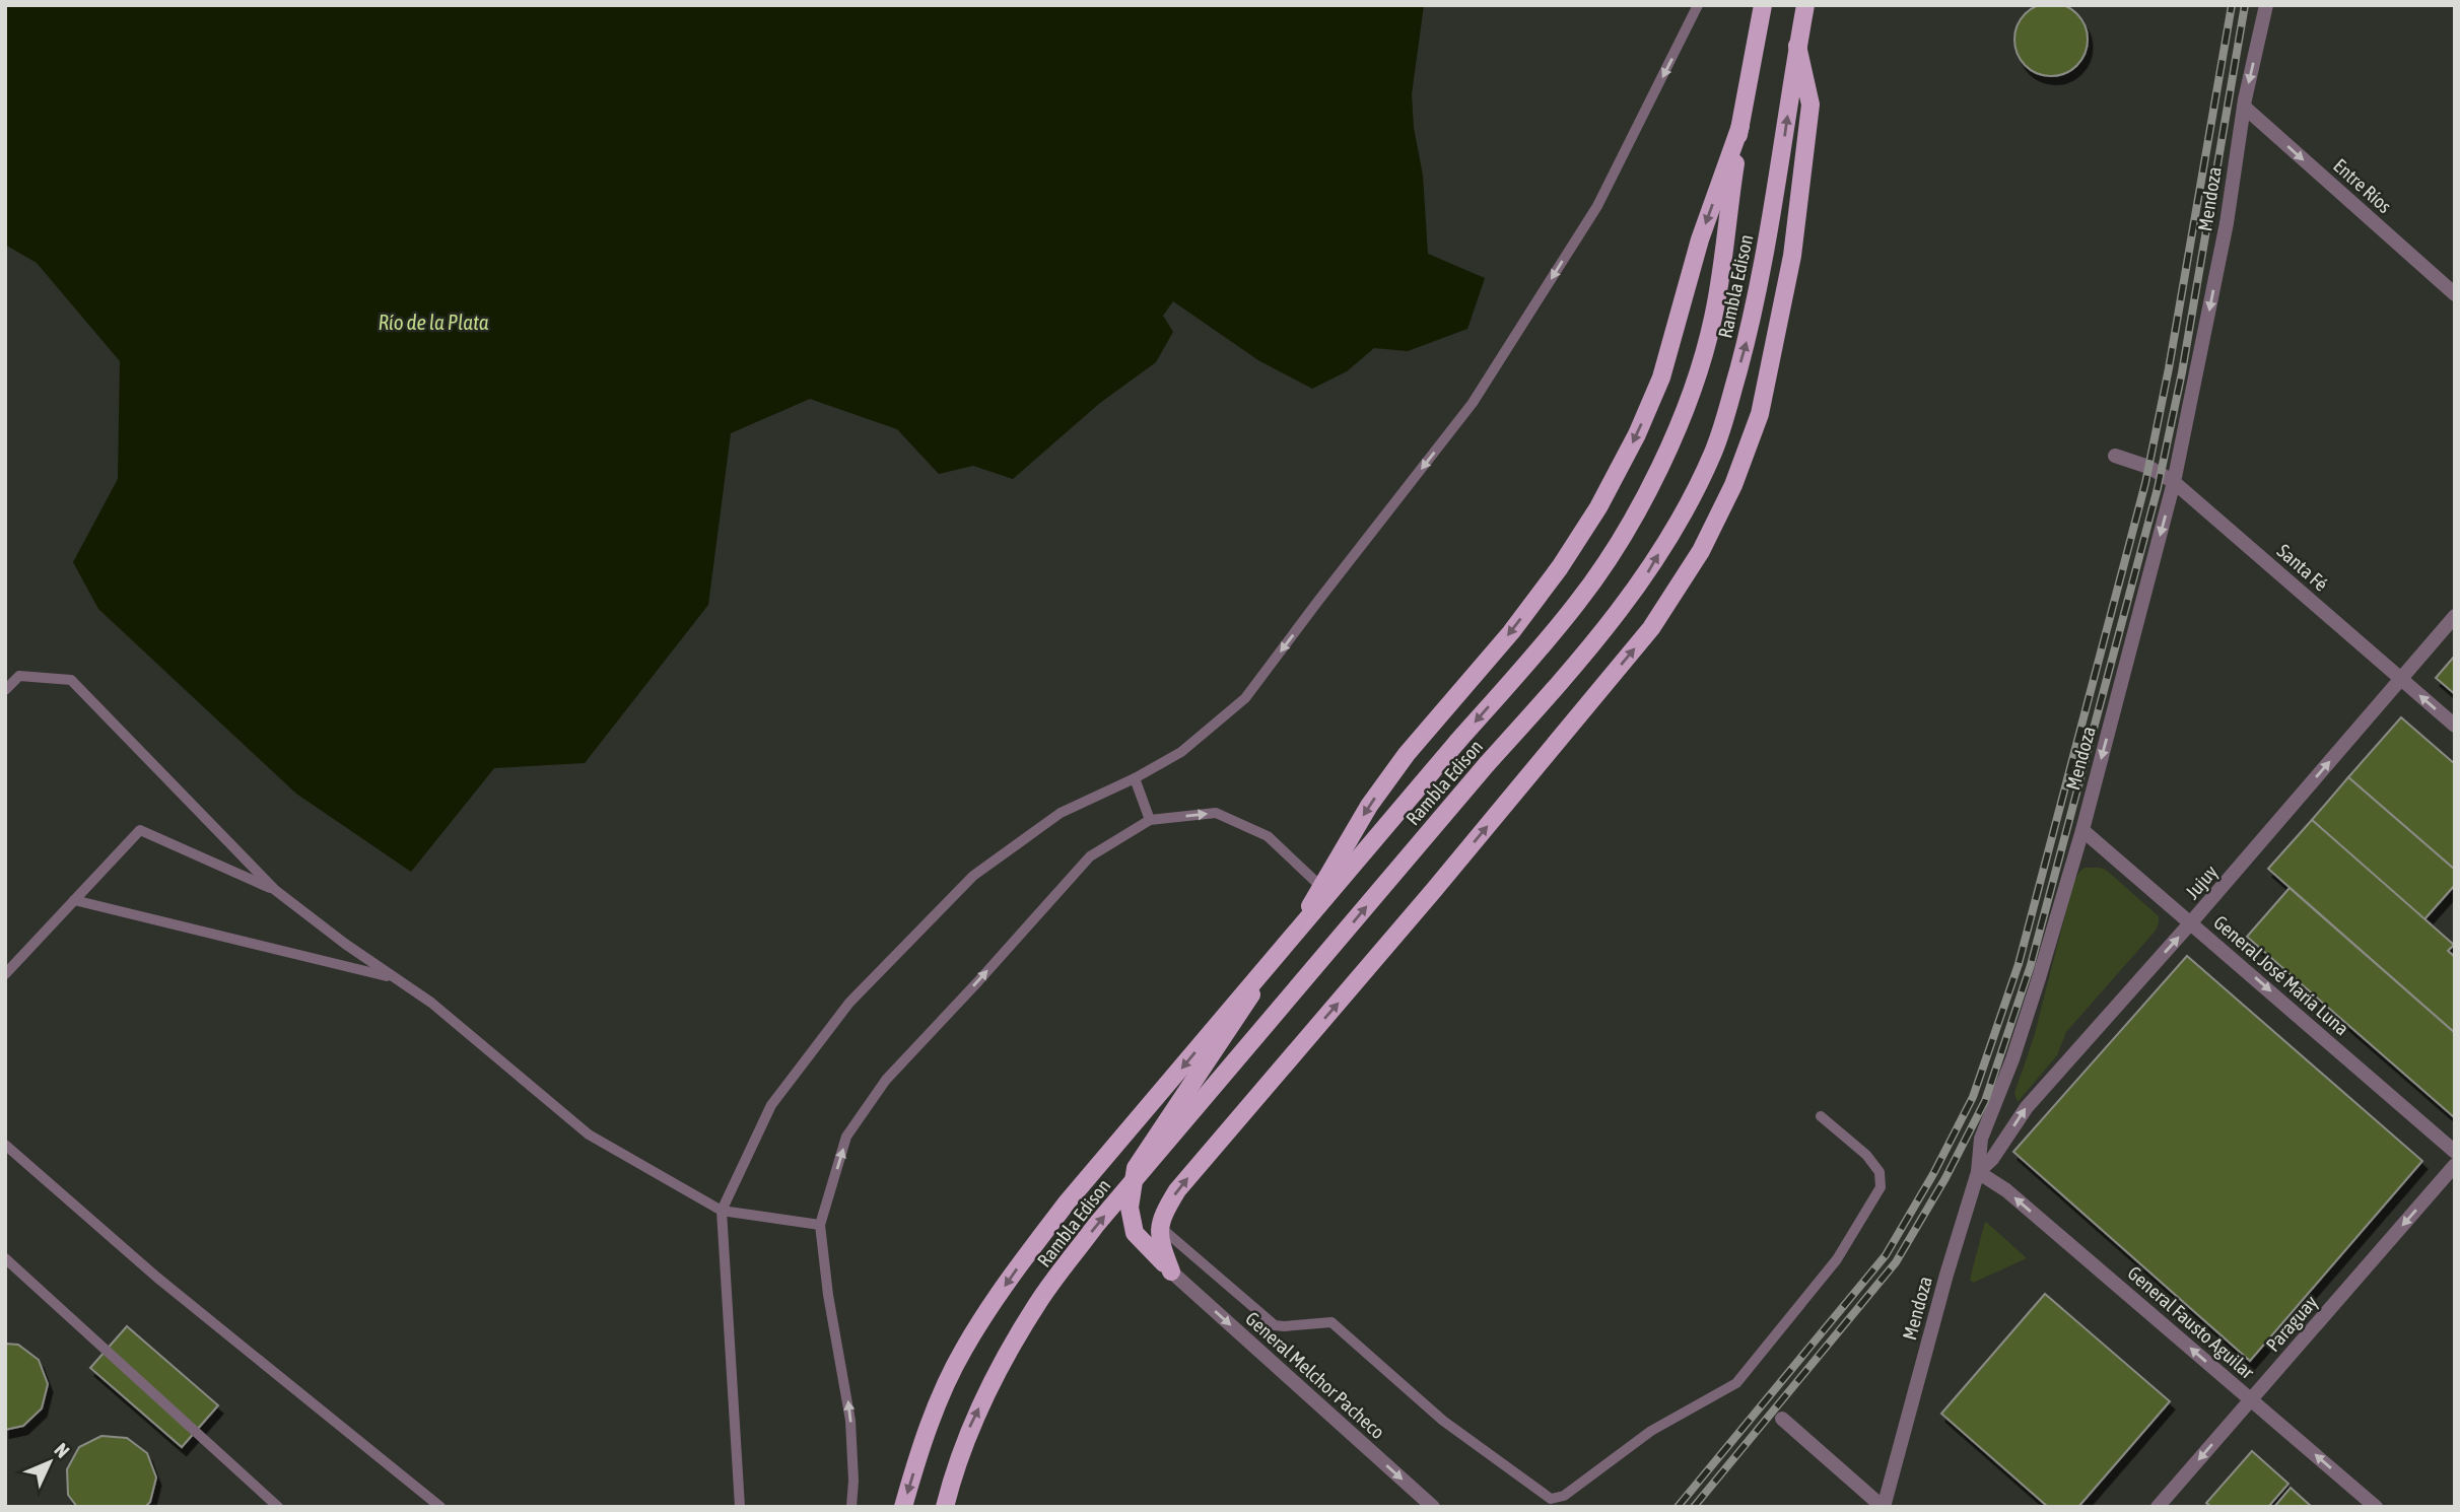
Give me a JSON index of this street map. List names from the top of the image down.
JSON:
{
  "streets": {
    "main road": ["Rambla Edison"],
    "street": [
      "Entre Ríos",
      "Mendoza",
      "Santa Fé",
      "Jujuy",
      "General José María Luna",
      "General Fausto Aguilar",
      "Paraguay",
      "General Melchor Pacheco"
    ]
  },
  "crossings": [
    ["Entre Ríos", "Mendoza"],
    ["Mendoza", "Santa Fé"],
    ["Mendoza", "Jujuy"],
    ["Mendoza", "General José María Luna"],
    ["Mendoza", "General Fausto Aguilar"],
    ["Santa Fé", "Jujuy"],
    ["Jujuy", "General José María Luna"],
    ["Jujuy", "General Fausto Aguilar"],
    ["General Fausto Aguilar", "Paraguay"]
  ],
  "one_way": [
    "Entre Ríos",
    "Mendoza",
    "Jujuy",
    "General José María Luna",
    "General Fausto Aguilar",
    "Paraguay",
    "General Melchor Pacheco"
  ],
  "water": ["Río de la Plata"],
  "north": "top right"
}
